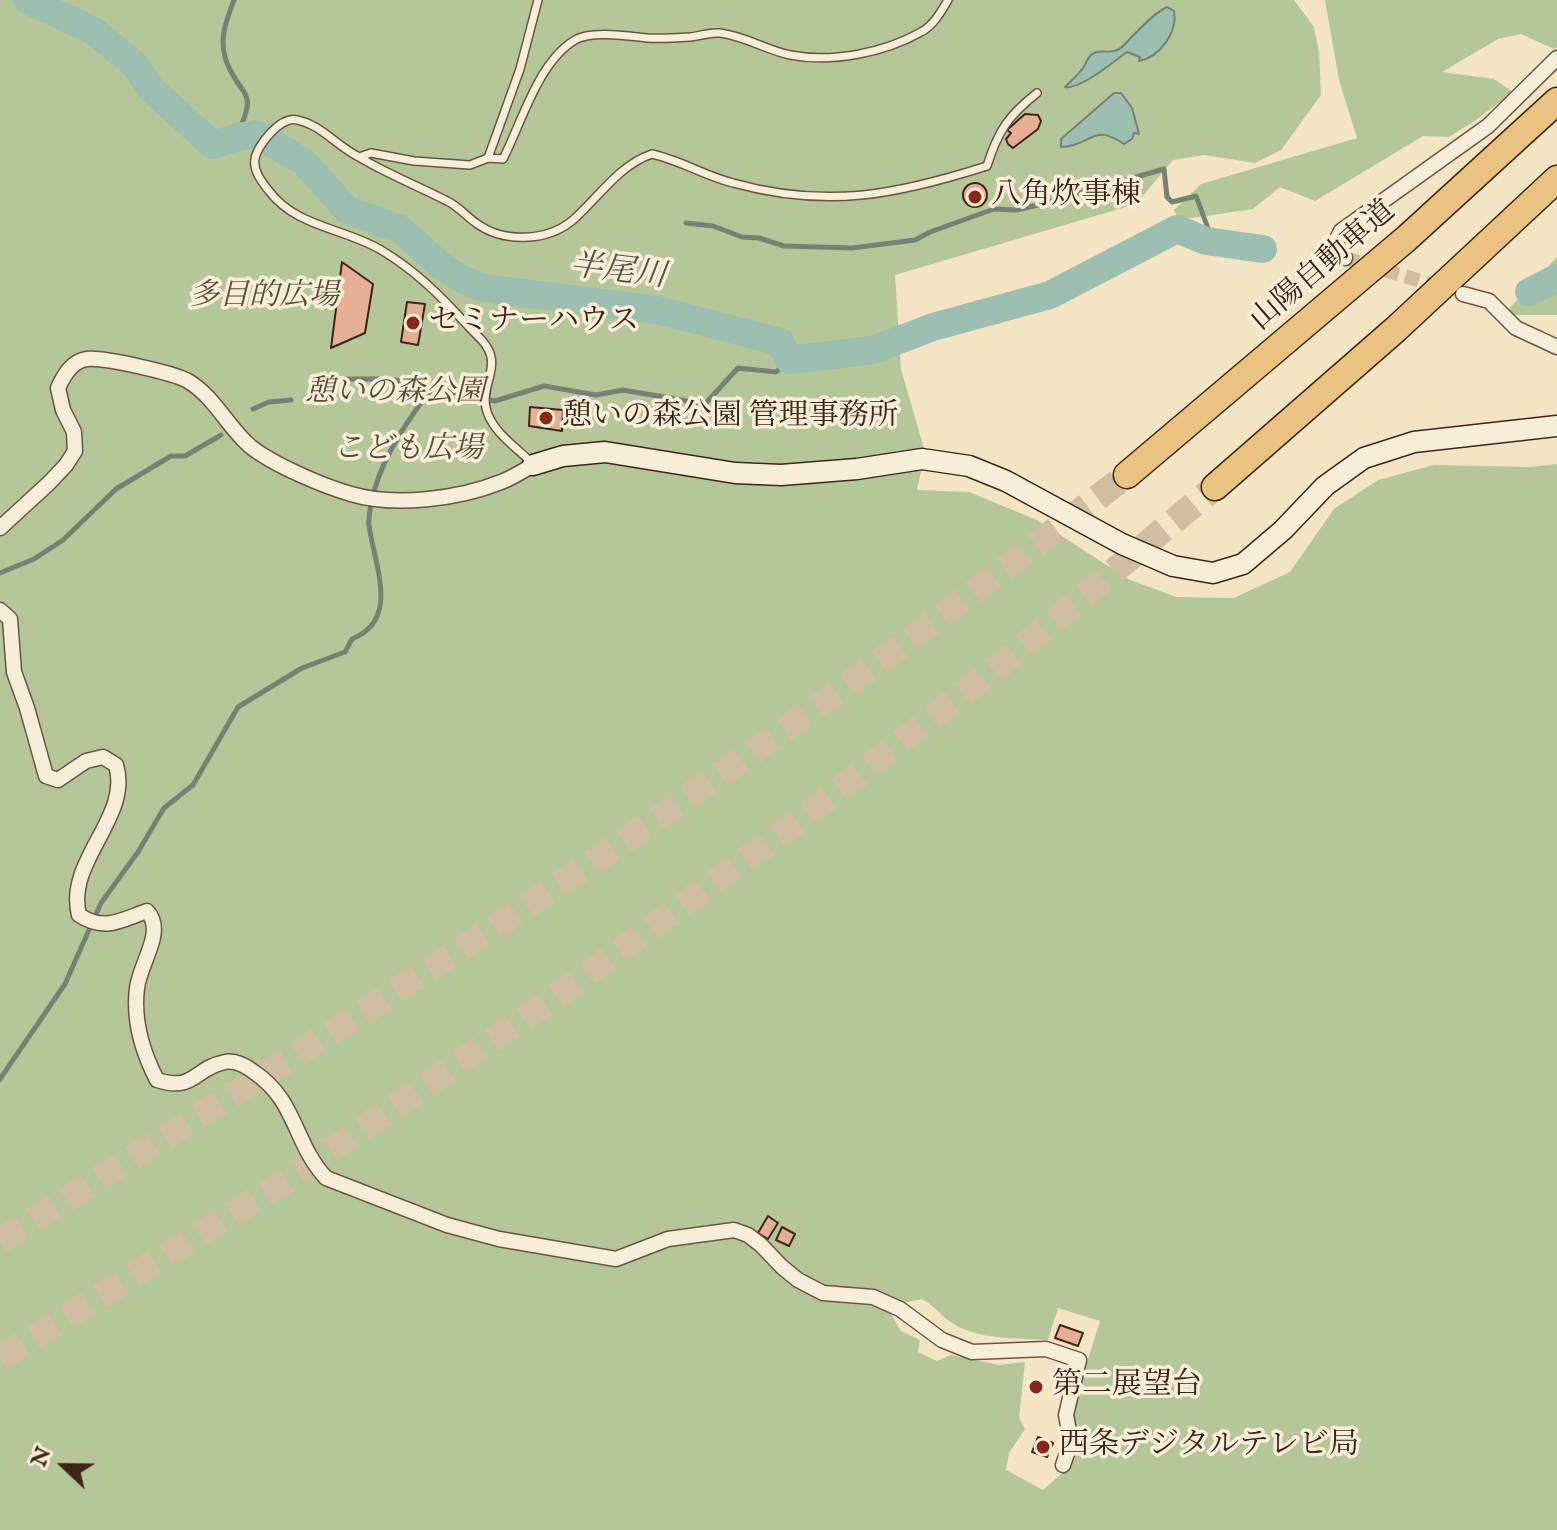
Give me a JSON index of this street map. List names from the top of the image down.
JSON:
{
  "streets": {
    "highway": ["山陽自動車道"]
  },
  "water": ["半尾川"],
  "parks": ["多目的広場", "憩いの森公園", "こども広場"],
  "places": [
    "八角炊事棟",
    "セミナーハウス",
    "憩いの森公園 管理事務所",
    "第二展望台",
    "西条デジタルテレビ局"
  ],
  "north": "left"
}
